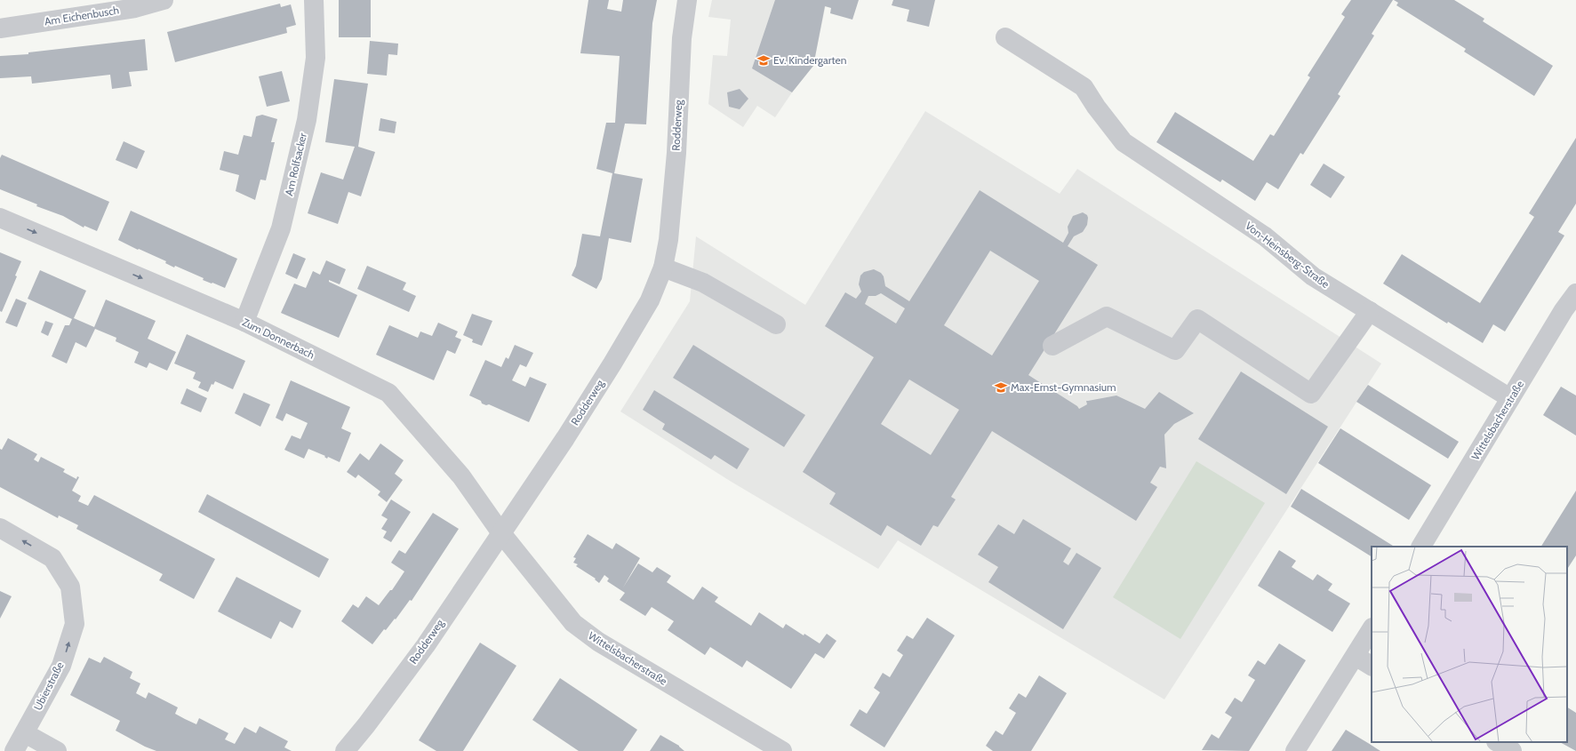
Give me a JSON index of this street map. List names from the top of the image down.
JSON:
{
  "streets": {
    "street": [
      "Am Eichenbusch",
      "Rodderweg",
      "Am Rolfsacker",
      "Von-Heinsberg-Straße",
      "Zum Donnerbach",
      "Wittelsbacherstraße",
      "Ubierstraße"
    ]
  },
  "crossings": [
    ["Rodderweg", "Zum Donnerbach"],
    ["Rodderweg", "Wittelsbacherstraße"],
    ["Am Rolfsacker", "Zum Donnerbach"],
    ["Von-Heinsberg-Straße", "Wittelsbacherstraße"],
    ["Zum Donnerbach", "Wittelsbacherstraße"]
  ],
  "one_way": ["Zum Donnerbach", "Ubierstraße"],
  "places": {
    "school or university": ["Ev. Kindergarten", "Max-Ernst-Gymnasium"]
  }
}
